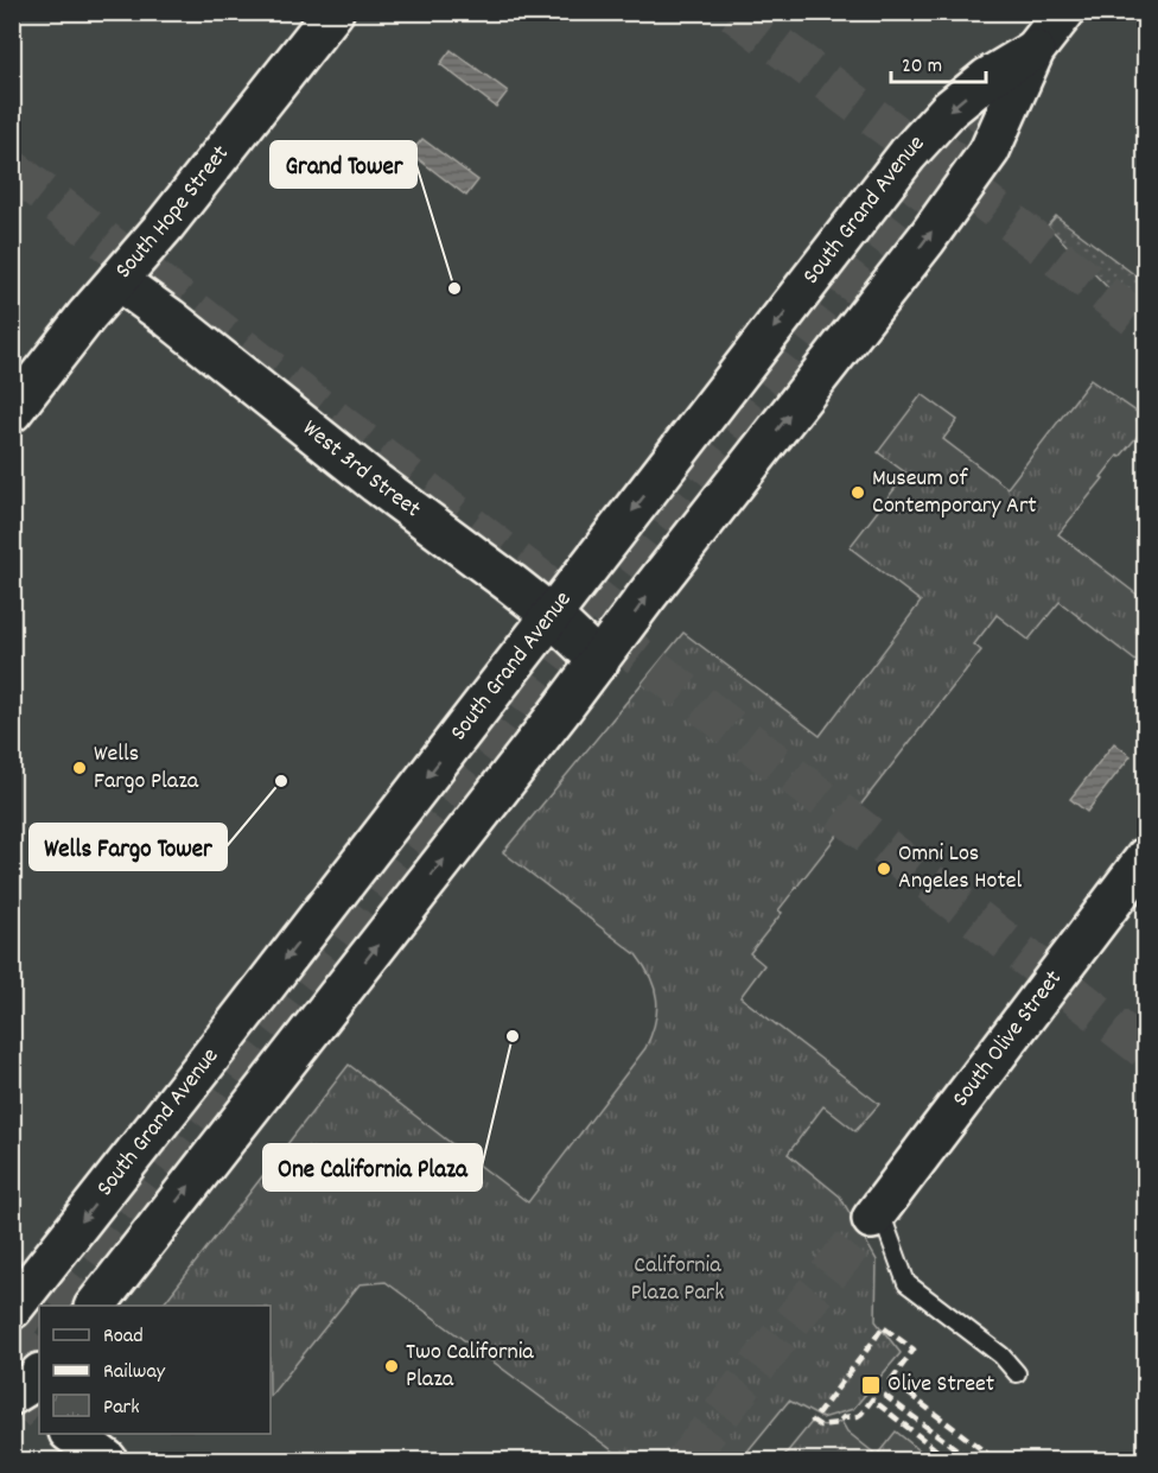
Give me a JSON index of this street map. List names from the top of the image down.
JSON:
{
  "streets": {
    "main road": [
      "South Grand Avenue",
      "South Hope Street",
      "West 3rd Street",
      "South Olive Street"
    ]
  },
  "crossings": [
    ["South Grand Avenue", "West 3rd Street"],
    ["South Hope Street", "West 3rd Street"]
  ],
  "parks": ["California Plaza Park"],
  "places": {
    "other": [
      "Grand Tower",
      "Museum of Contemporary Art",
      "Wells Fargo Plaza",
      "Wells Fargo Tower",
      "Omni Los Angeles Hotel",
      "One California Plaza",
      "Two California Plaza"
    ],
    "transit": ["Olive Street"]
  },
  "legend": ["Road", "Railway", "Park"],
  "scale_bar": "20 m"
}
